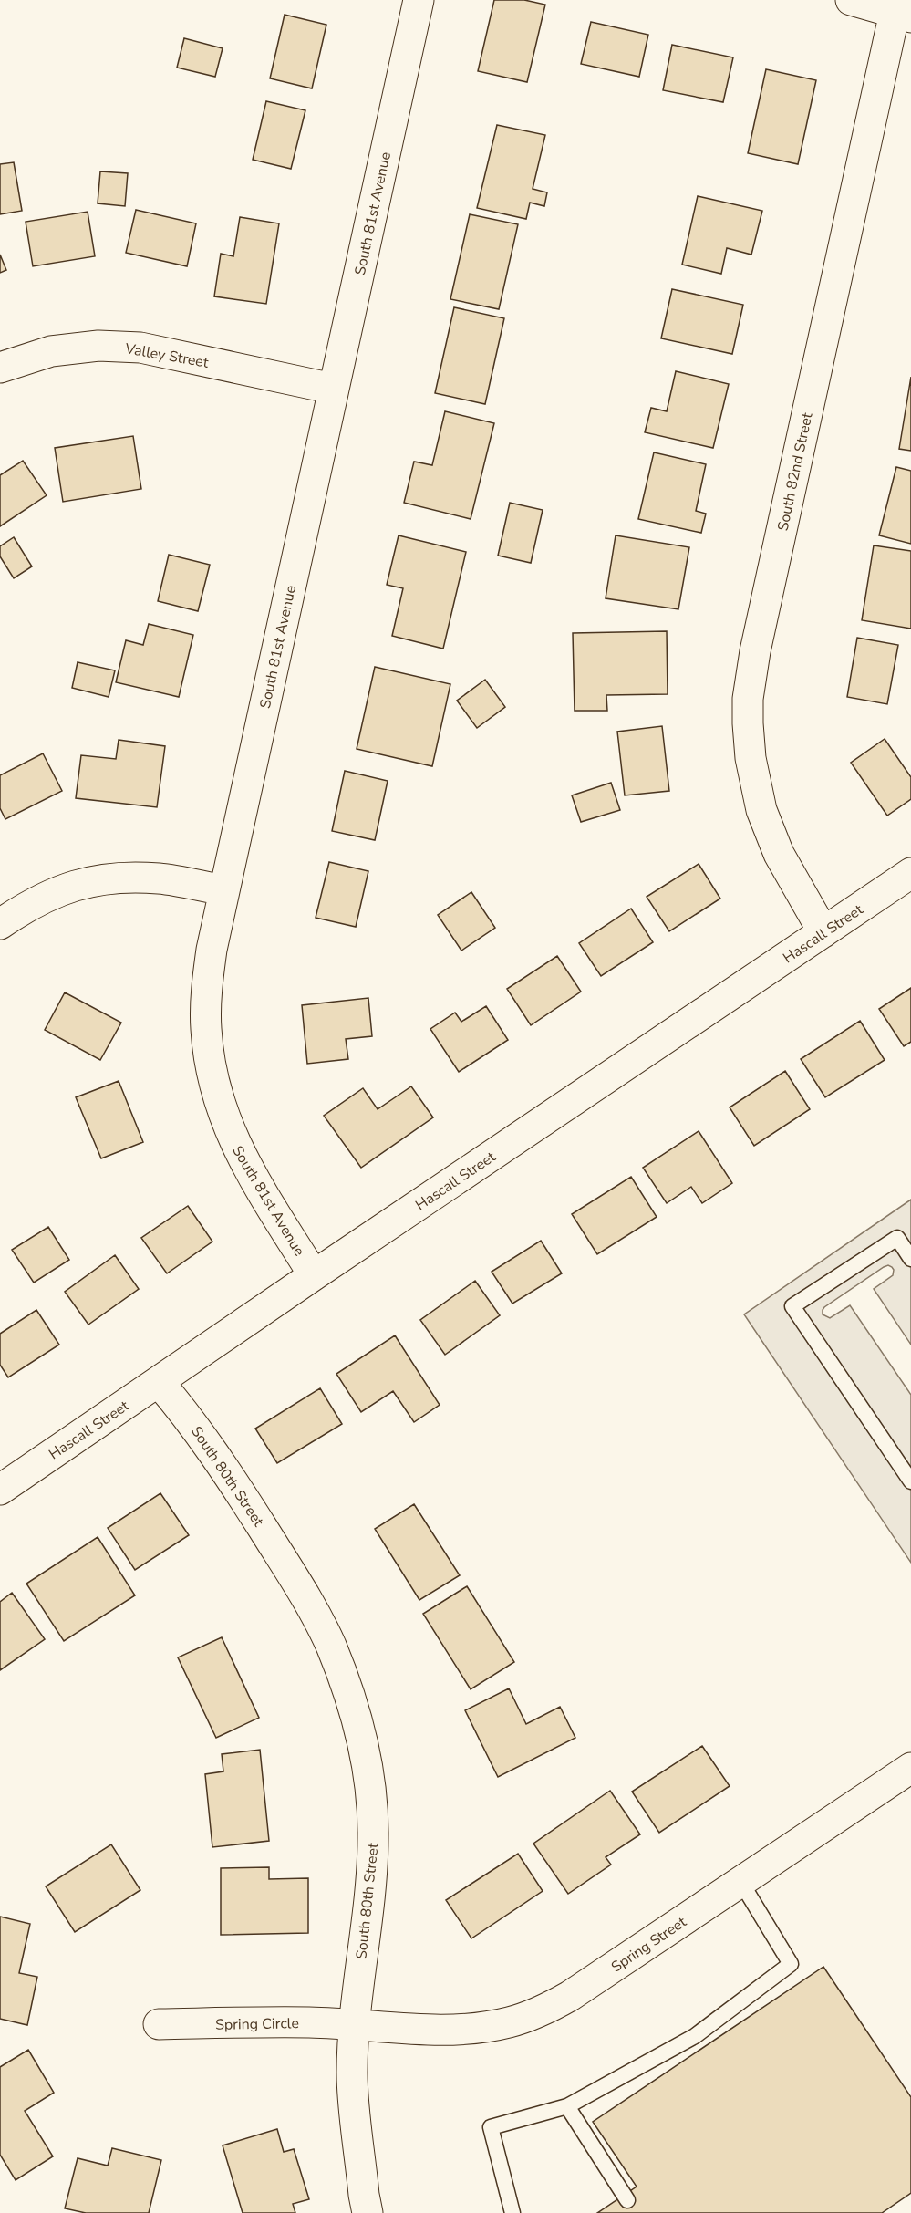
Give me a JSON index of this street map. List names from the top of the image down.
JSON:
{
  "streets": {
    "street": [
      "South 81st Avenue",
      "Valley Street",
      "South 82nd Street",
      "Hascall Street",
      "South 80th Street",
      "Spring Street",
      "Spring Circle"
    ]
  },
  "crossings": [
    ["South 81st Avenue", "Valley Street"],
    ["South 81st Avenue", "Hascall Street"],
    ["South 82nd Street", "Hascall Street"],
    ["Hascall Street", "South 80th Street"],
    ["South 80th Street", "Spring Street"],
    ["South 80th Street", "Spring Circle"],
    ["Spring Street", "Spring Circle"]
  ]
}
